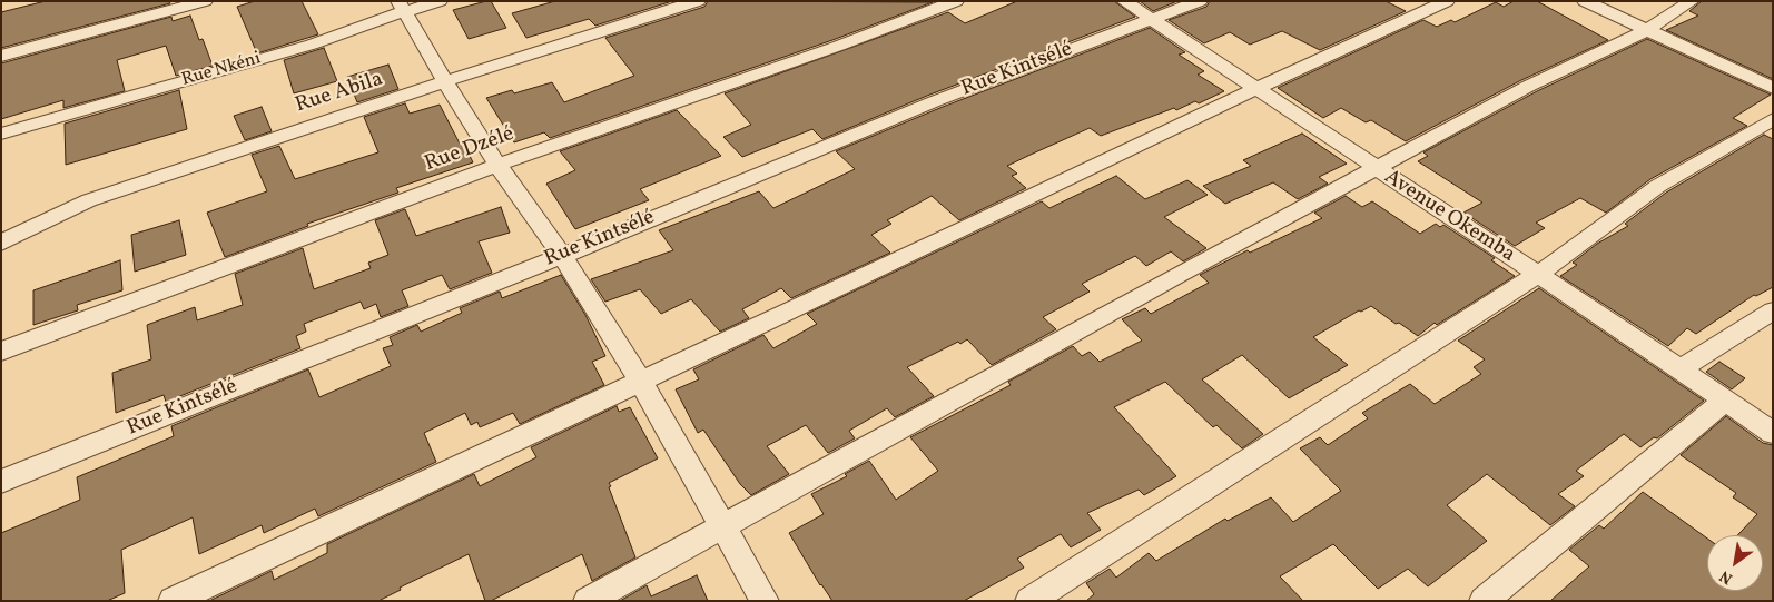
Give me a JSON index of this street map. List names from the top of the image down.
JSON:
{
  "streets": {
    "street": [
      "Rue Nkéni",
      "Rue Kintsélé",
      "Rue Abila",
      "Rue Dzélé",
      "Avenue Okemba"
    ]
  },
  "crossings": [
    ["Rue Kintsélé", "Avenue Okemba"]
  ],
  "north": "bottom left"
}
